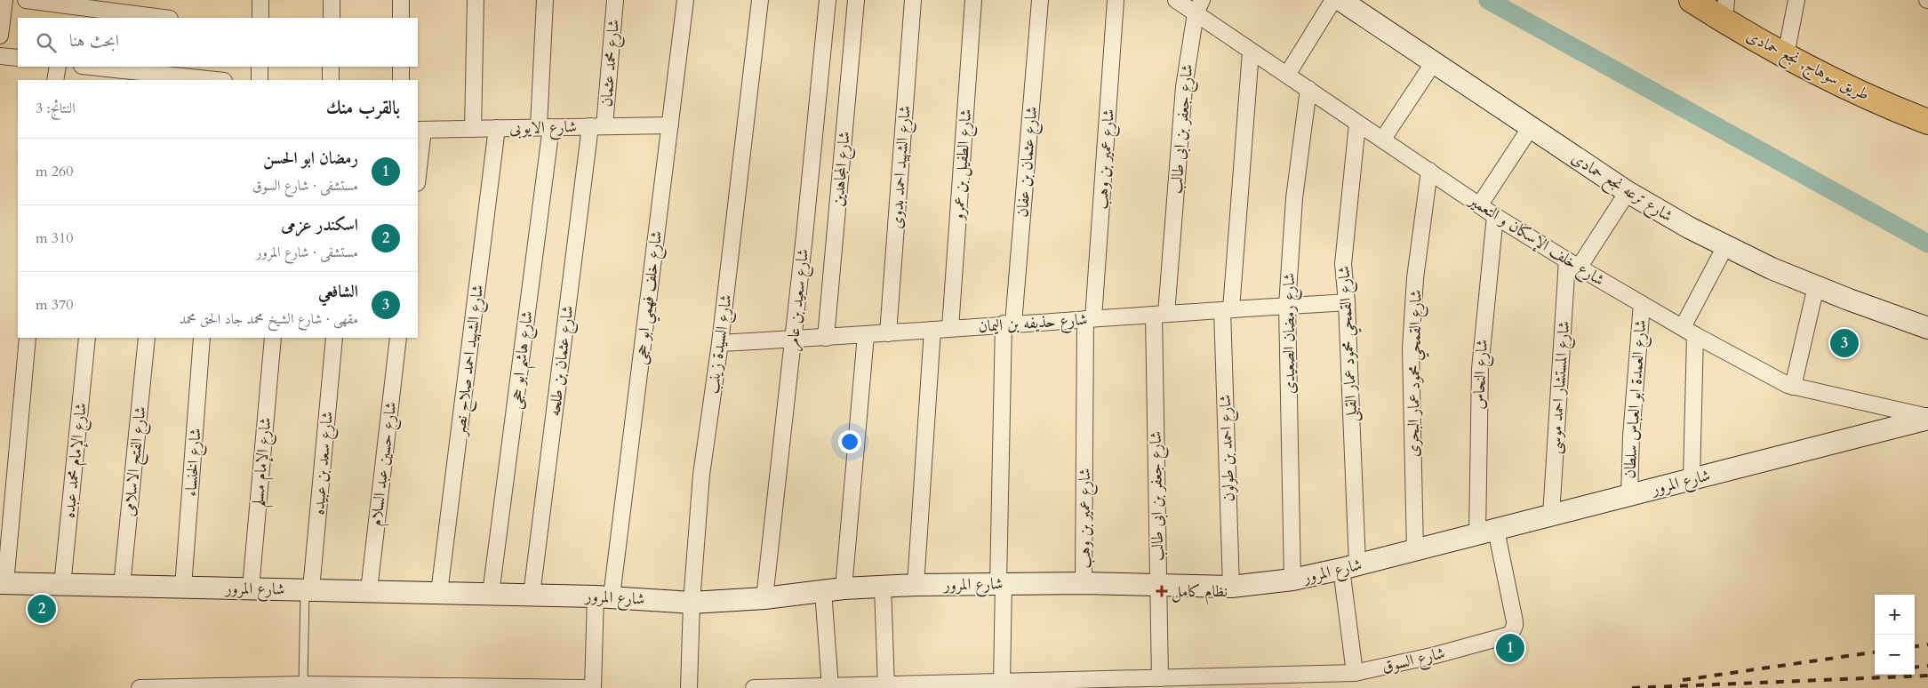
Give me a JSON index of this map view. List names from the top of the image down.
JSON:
{
  "streets": {
    "main road": ["طريق سوهاج, نجع حمادى"],
    "street": [
      "شارع محمد عثمان",
      "شارع الايوبى",
      "شارع جعفر بن ابى طالب",
      "شارع عمير بن وهب",
      "شارع عثمان بن عفان",
      "شارع الطفيل بن عمرو",
      "شارع الشهيد احمد بدوى",
      "شارع المجاهدين",
      "شارع ترعه نجع حمادى",
      "شارع خلف الإسكان و التعمير",
      "شارع خلف فهمي ابو حجى",
      "شارع سعيد بن عامر",
      "شارع حذيفه بن اليمان",
      "شارع رمضان الصعيدى",
      "شارع السيدة زينب",
      "شارع القمحي محمود عمار القبلى",
      "شارع الشهيد احمد صلاح نصر",
      "شارع هاشم ابو حجى",
      "شارع عثمان بن طلحه",
      "شارع القمحي محمود عمار البحرى",
      "شارع النحاس",
      "شارع المستشار احمد موسى",
      "شارع العمدة ابو العباس سلطان",
      "شارع احمد بن طولون",
      "شارع الإمام محمد عبده",
      "شارع الفتح الاسلامى",
      "شارع الخنساء",
      "شارع الإمام مسلم",
      "شارع سعد بن عبيده",
      "شارع حسين عبد السلام",
      "شارع المرور",
      "شارع السوق"
    ]
  },
  "crossings": [
    ["شارع محمد عثمان", "شارع الايوبى"],
    ["شارع محمد عثمان", "شارع عثمان بن طلحه"],
    ["شارع الايوبى", "شارع خلف فهمي ابو حجى"],
    ["شارع الايوبى", "شارع الشهيد احمد صلاح نصر"],
    ["شارع الايوبى", "شارع هاشم ابو حجى"],
    ["شارع الايوبى", "شارع عثمان بن طلحه"],
    ["شارع جعفر بن ابى طالب", "شارع خلف الإسكان و التعمير"],
    ["شارع جعفر بن ابى طالب", "شارع حذيفه بن اليمان"],
    ["شارع جعفر بن ابى طالب", "شارع المرور"],
    ["شارع جعفر بن ابى طالب", "شارع السوق"],
    ["شارع عمير بن وهب", "شارع حذيفه بن اليمان"],
    ["شارع عمير بن وهب", "شارع المرور"],
    ["شارع عثمان بن عفان", "شارع حذيفه بن اليمان"],
    ["شارع عثمان بن عفان", "شارع المرور"],
    ["شارع عثمان بن عفان", "شارع السوق"],
    ["شارع الطفيل بن عمرو", "شارع حذيفه بن اليمان"],
    ["شارع الشهيد احمد بدوى", "شارع حذيفه بن اليمان"],
    ["شارع المجاهدين", "شارع حذيفه بن اليمان"],
    ["شارع خلف الإسكان و التعمير", "شارع رمضان الصعيدى"],
    ["شارع خلف الإسكان و التعمير", "شارع القمحي محمود عمار القبلى"],
    ["شارع خلف الإسكان و التعمير", "شارع القمحي محمود عمار البحرى"],
    ["شارع خلف الإسكان و التعمير", "شارع النحاس"],
    ["شارع خلف الإسكان و التعمير", "شارع المستشار احمد موسى"],
    ["شارع خلف الإسكان و التعمير", "شارع العمدة ابو العباس سلطان"],
    ["شارع خلف الإسكان و التعمير", "شارع احمد بن طولون"],
    ["شارع خلف الإسكان و التعمير", "شارع المرور"],
    ["شارع خلف فهمي ابو حجى", "شارع المرور"],
    ["شارع سعيد بن عامر", "شارع حذيفه بن اليمان"],
    ["شارع سعيد بن عامر", "شارع المرور"],
    ["شارع حذيفه بن اليمان", "شارع رمضان الصعيدى"],
    ["شارع حذيفه بن اليمان", "شارع السيدة زينب"],
    ["شارع حذيفه بن اليمان", "شارع القمحي محمود عمار القبلى"],
    ["شارع حذيفه بن اليمان", "شارع احمد بن طولون"],
    ["شارع رمضان الصعيدى", "شارع المرور"],
    ["شارع السيدة زينب", "شارع المرور"],
    ["شارع القمحي محمود عمار القبلى", "شارع المرور"],
    ["شارع القمحي محمود عمار القبلى", "شارع السوق"],
    ["شارع الشهيد احمد صلاح نصر", "شارع المرور"],
    ["شارع هاشم ابو حجى", "شارع المرور"],
    ["شارع عثمان بن طلحه", "شارع المرور"],
    ["شارع القمحي محمود عمار البحرى", "شارع المرور"],
    ["شارع النحاس", "شارع المرور"],
    ["شارع النحاس", "شارع السوق"],
    ["شارع المستشار احمد موسى", "شارع المرور"],
    ["شارع العمدة ابو العباس سلطان", "شارع المرور"],
    ["شارع احمد بن طولون", "شارع المرور"],
    ["شارع الإمام محمد عبده", "شارع المرور"],
    ["شارع الفتح الاسلامى", "شارع المرور"],
    ["شارع الخنساء", "شارع المرور"],
    ["شارع الإمام مسلم", "شارع المرور"],
    ["شارع سعد بن عبيده", "شارع المرور"],
    ["شارع حسين عبد السلام", "شارع المرور"],
    ["شارع المرور", "شارع السوق"]
  ],
  "places": {
    "health": ["نظام كامل"]
  },
  "page": {
    "search": "ابحث هنا",
    "heading": ["بالقرب منك", "النتائج: 3"],
    "list": [
      {
        "mark": "1",
        "name": "رمضان ابو الحسن",
        "note": "مستشفى · شارع السوق",
        "value": "260 m"
      },
      {
        "mark": "2",
        "name": "اسكندر عزمى",
        "note": "مستشفى · شارع المرور",
        "value": "310 m"
      },
      {
        "mark": "3",
        "name": "الشافعي",
        "note": "مقهى · شارع الشيخ محمد جاد الحق محمد",
        "value": "370 m"
      }
    ],
    "pins": ["3", "2", "1"],
    "map_buttons": ["+", "−"]
  }
}
